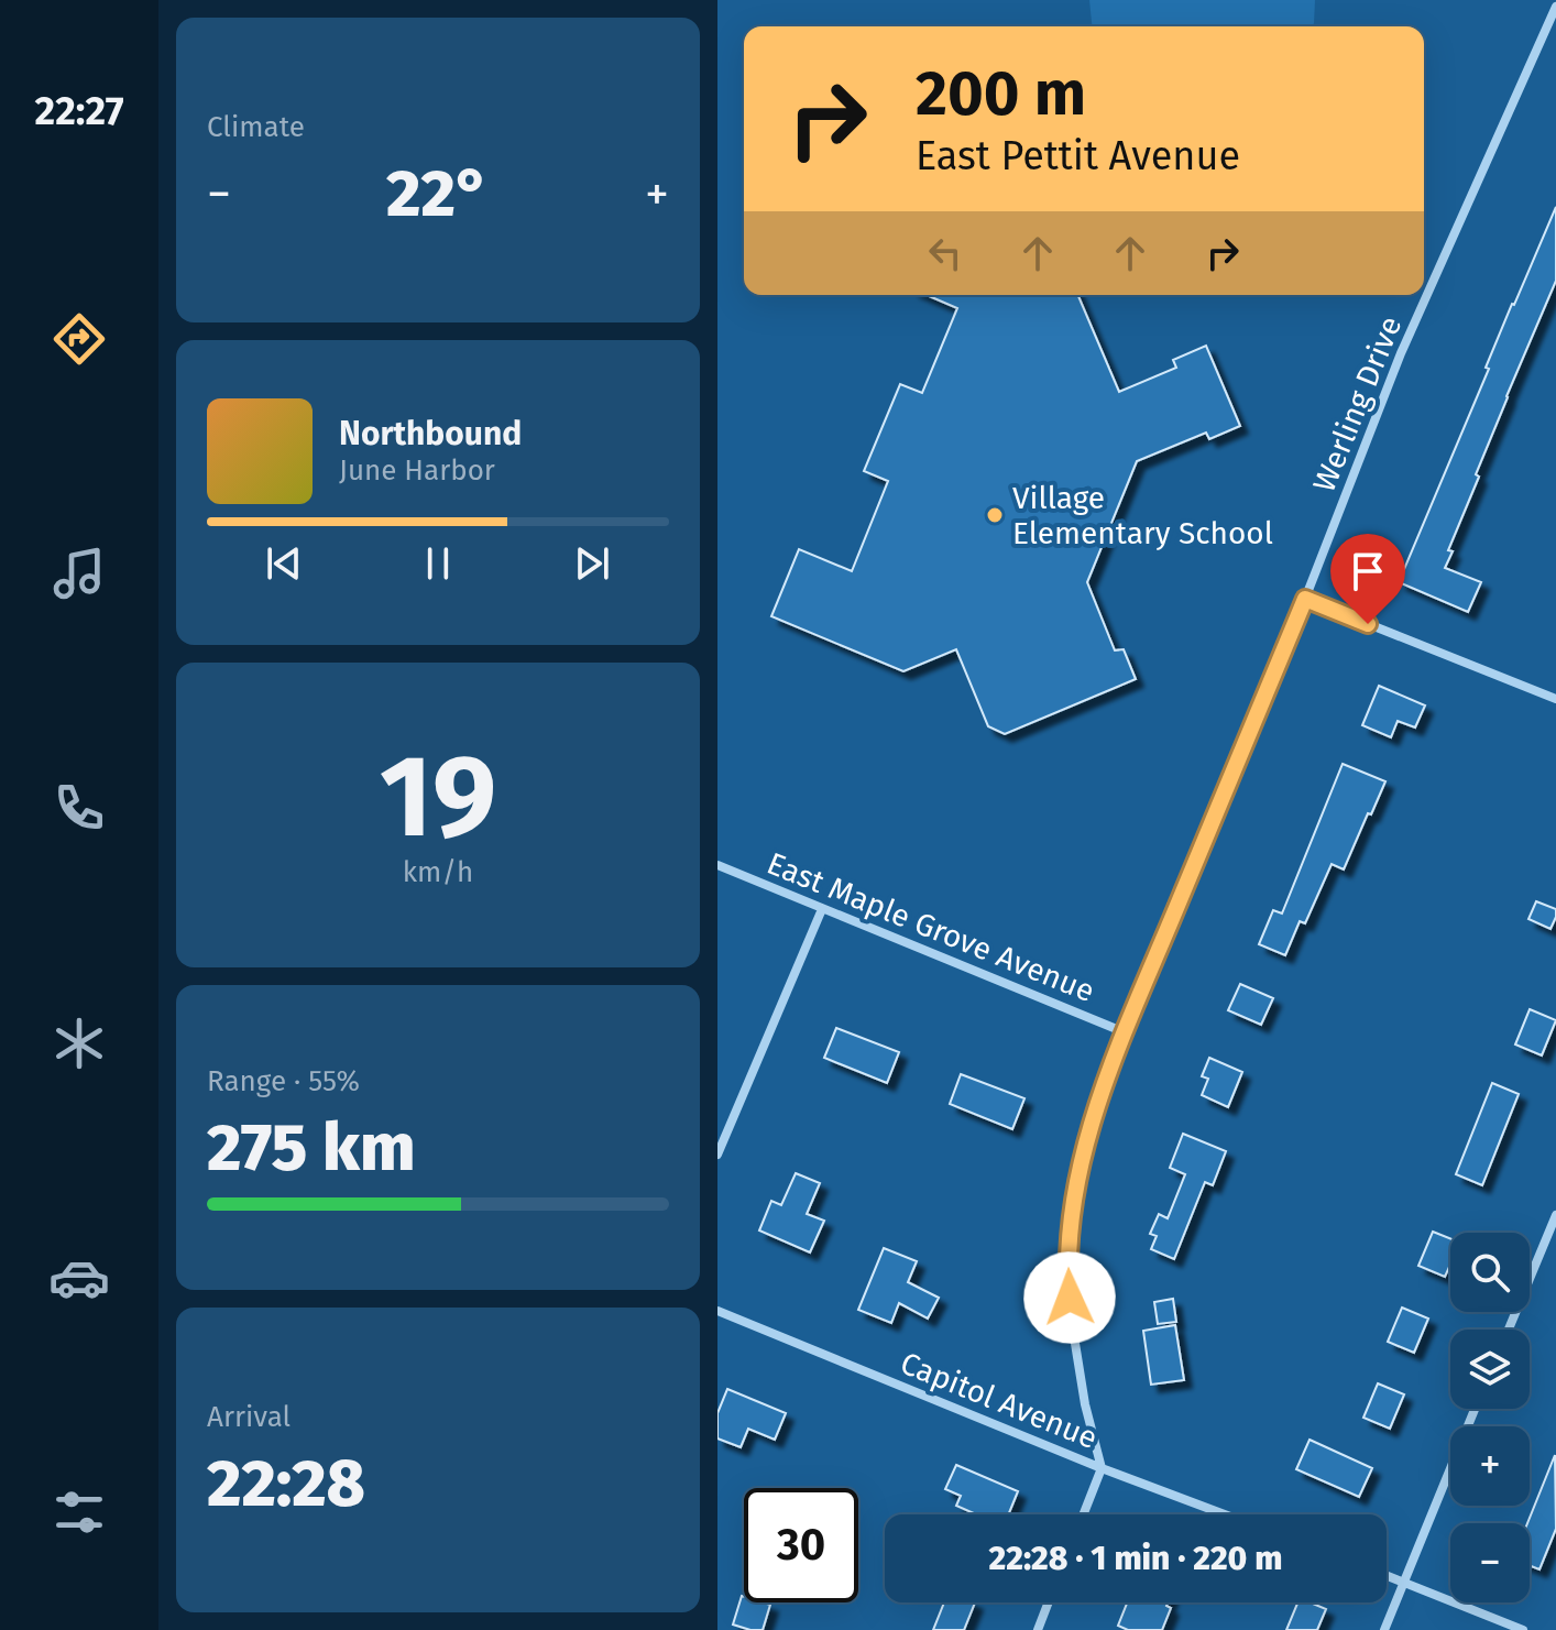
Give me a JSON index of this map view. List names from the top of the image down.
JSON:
{
  "streets": {
    "street": ["Werling Drive", "East Maple Grove Avenue", "Capitol Avenue"]
  },
  "crossings": [
    ["Werling Drive", "East Maple Grove Avenue"],
    ["Werling Drive", "Capitol Avenue"]
  ],
  "places": ["Village Elementary School"],
  "page": {
    "tabs": "22:27",
    "tile": [
      "Climate",
      ["19", "km/h"],
      ["Range · 55%", "275 km"],
      ["Arrival", "22:28"]
    ],
    "turn": ["200 m", "East Pettit Avenue"],
    "heat": ["−", "22°", "+"],
    "song": ["Northbound", "June Harbor"],
    "map_buttons": ["+", "−"],
    "limit": "30",
    "trip": "22:28 · 1 min · 220 m"
  }
}
